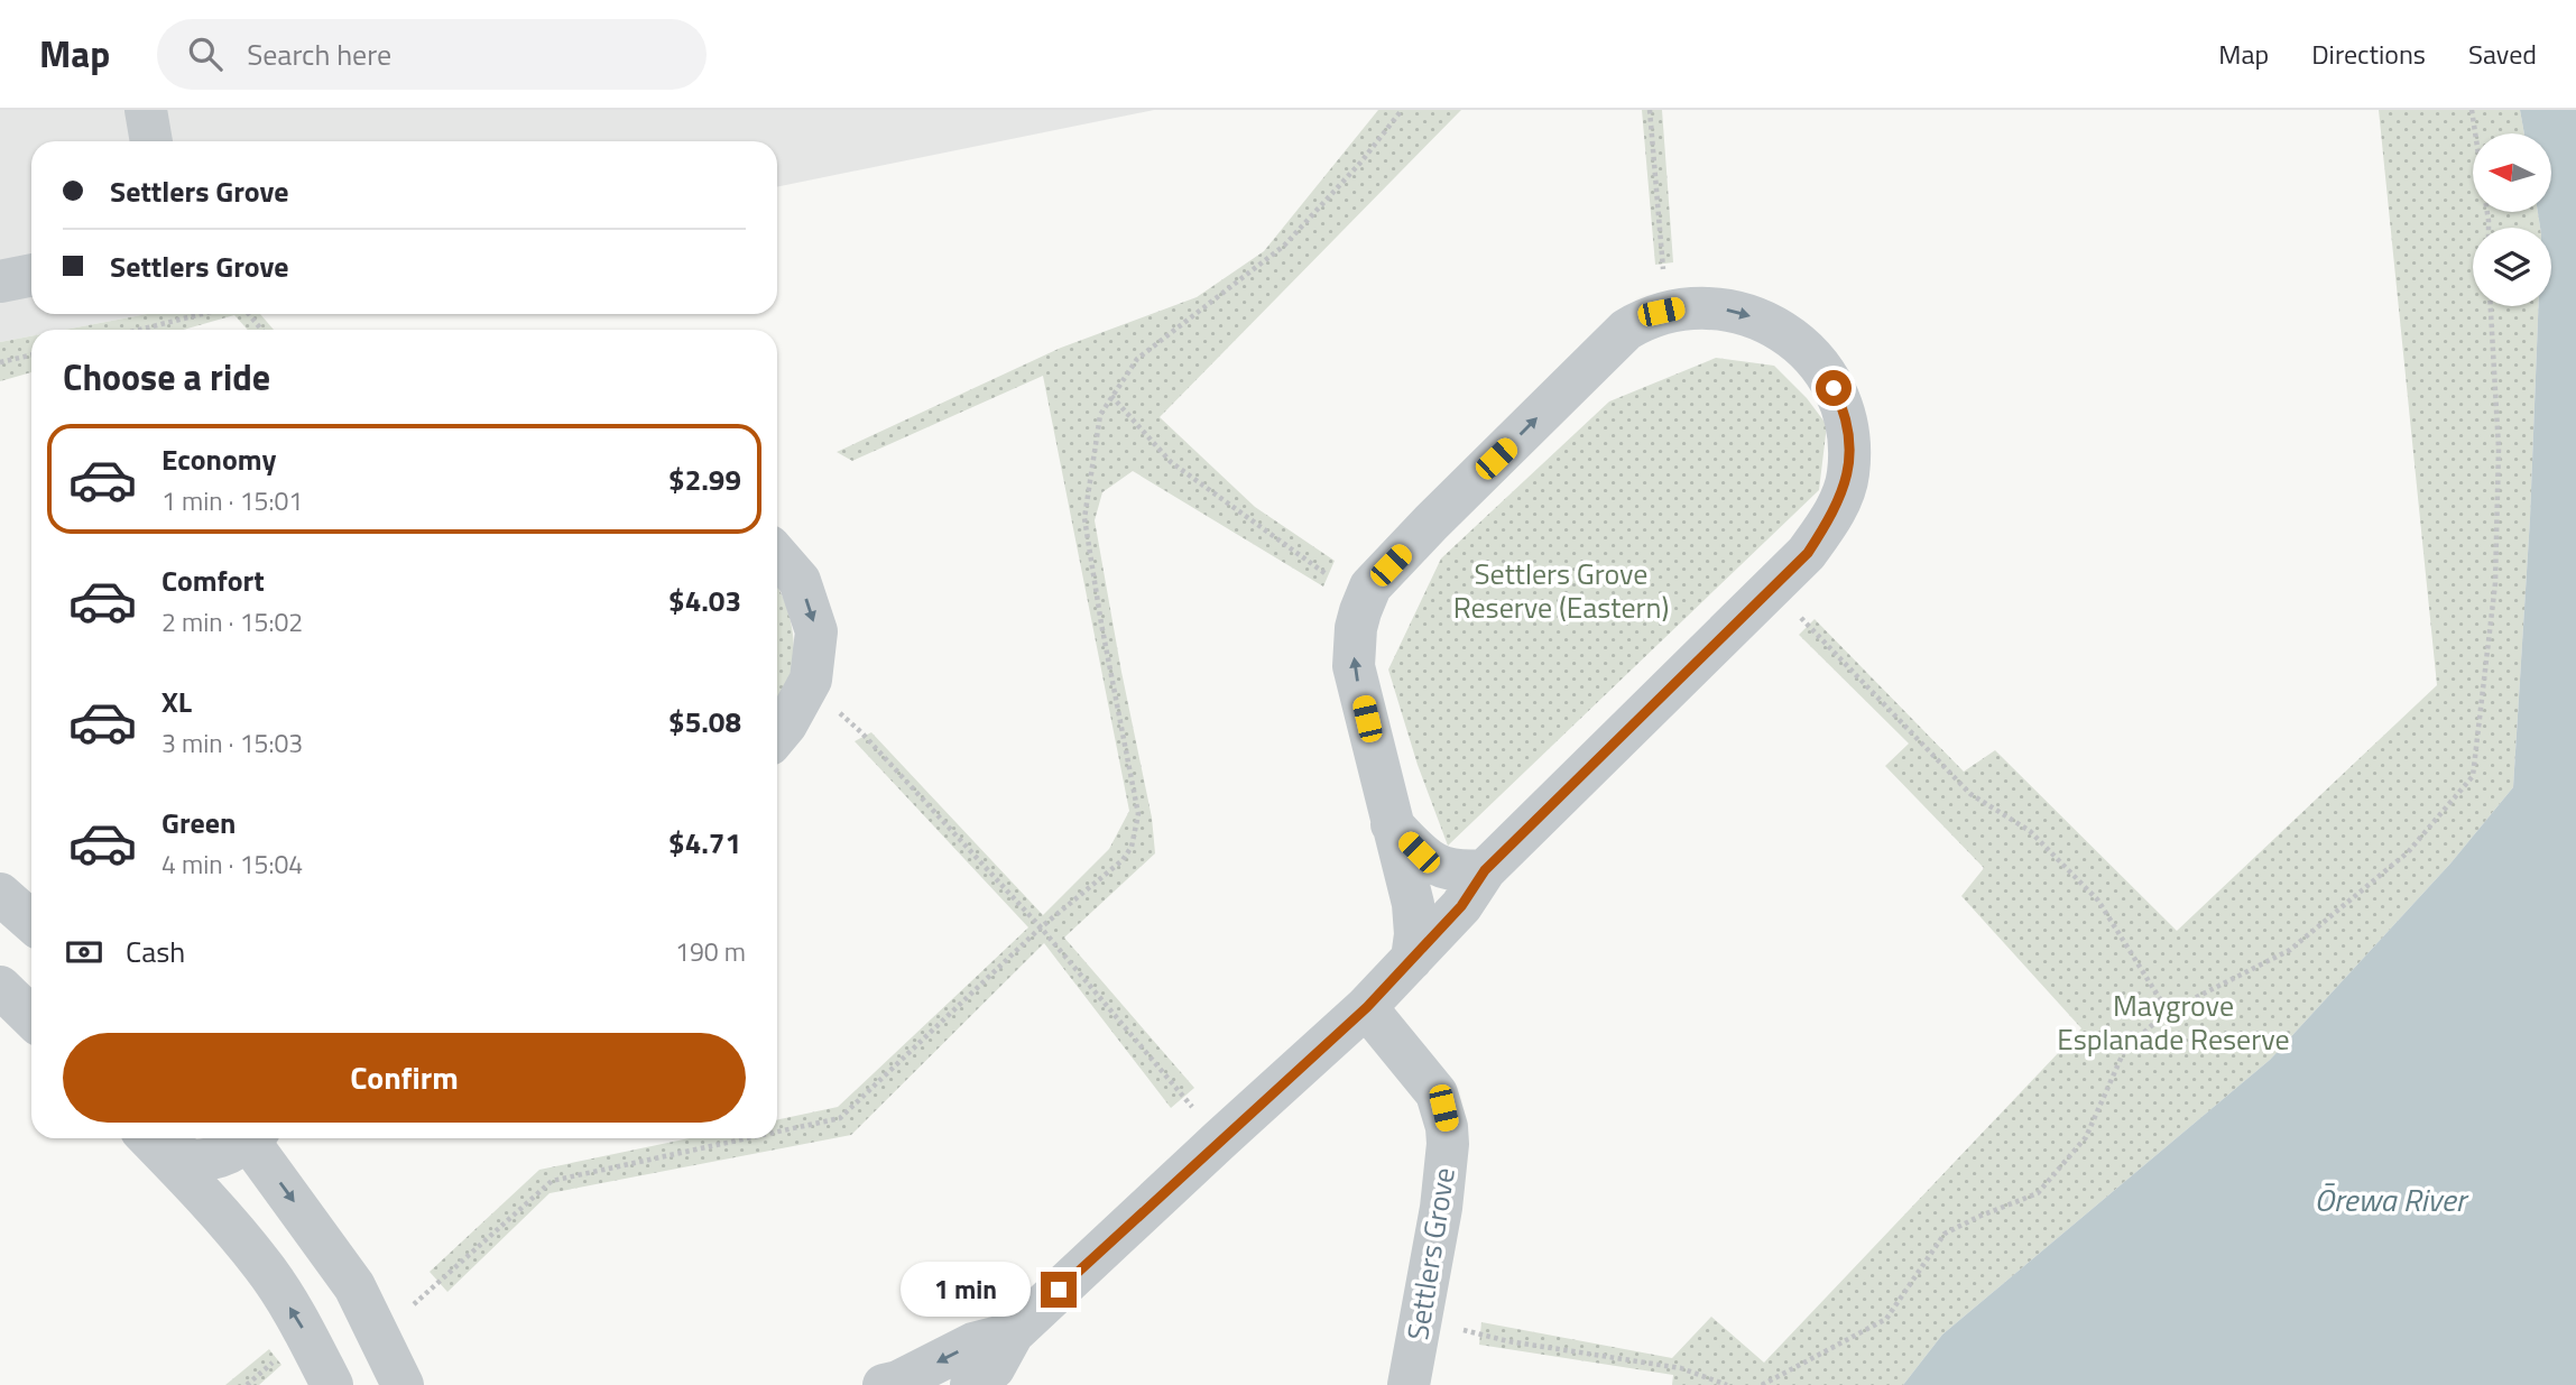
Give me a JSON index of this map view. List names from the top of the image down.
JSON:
{
  "streets": {
    "street": ["Settlers Grove"]
  },
  "water": ["Ōrewa River"],
  "parks": ["Settlers Grove Reserve (Eastern)", "Maygrove Esplanade Reserve"],
  "north": "left",
  "page": {
    "header": "Map",
    "search": "Search here",
    "nav": ["Map", "Directions", "Saved"],
    "banner": ["Settlers Grove", "Settlers Grove"],
    "heading": "Choose a ride",
    "list": [
      {
        "name": "Economy",
        "note": "1 min · 15:01",
        "value": "$2.99"
      },
      {
        "name": "Comfort",
        "note": "2 min · 15:02",
        "value": "$4.03"
      },
      {
        "name": "XL",
        "note": "3 min · 15:03",
        "value": "$5.08"
      },
      {
        "name": "Green",
        "note": "4 min · 15:04",
        "value": "$4.71"
      }
    ],
    "pay": ["Cash", "190 m"],
    "buttons": "Confirm",
    "bubble": "1 min"
  }
}
